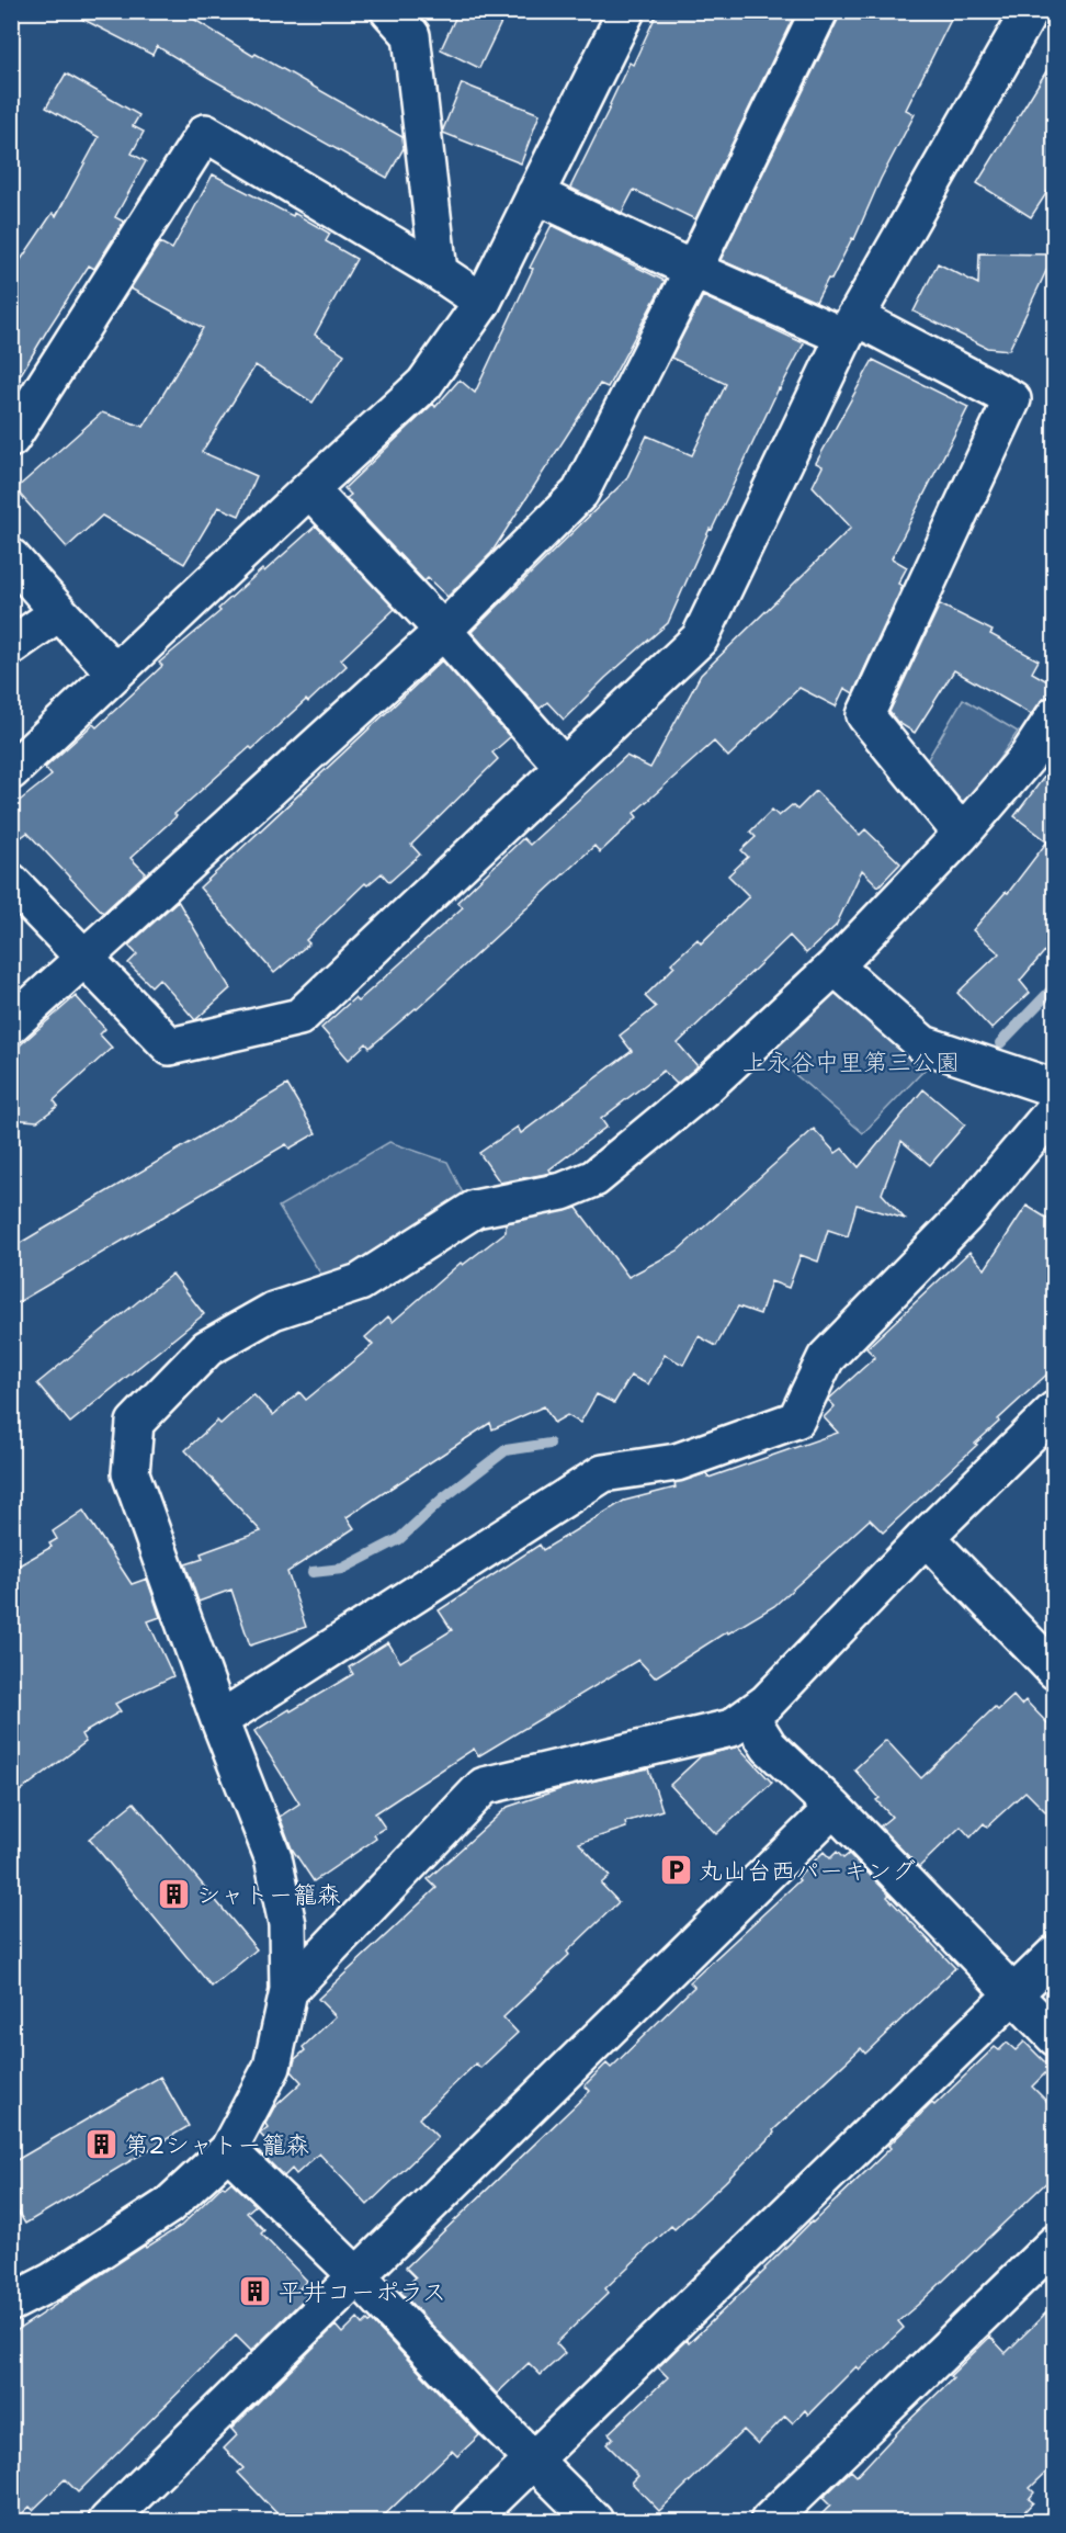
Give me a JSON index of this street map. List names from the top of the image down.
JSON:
{
  "parks": ["上永谷中里第三公園"],
  "places": {
    "parking": ["丸山台西パーキング"],
    "building": ["シャトー籠森", "第2シャトー籠森", "平井コーポラス"]
  }
}
